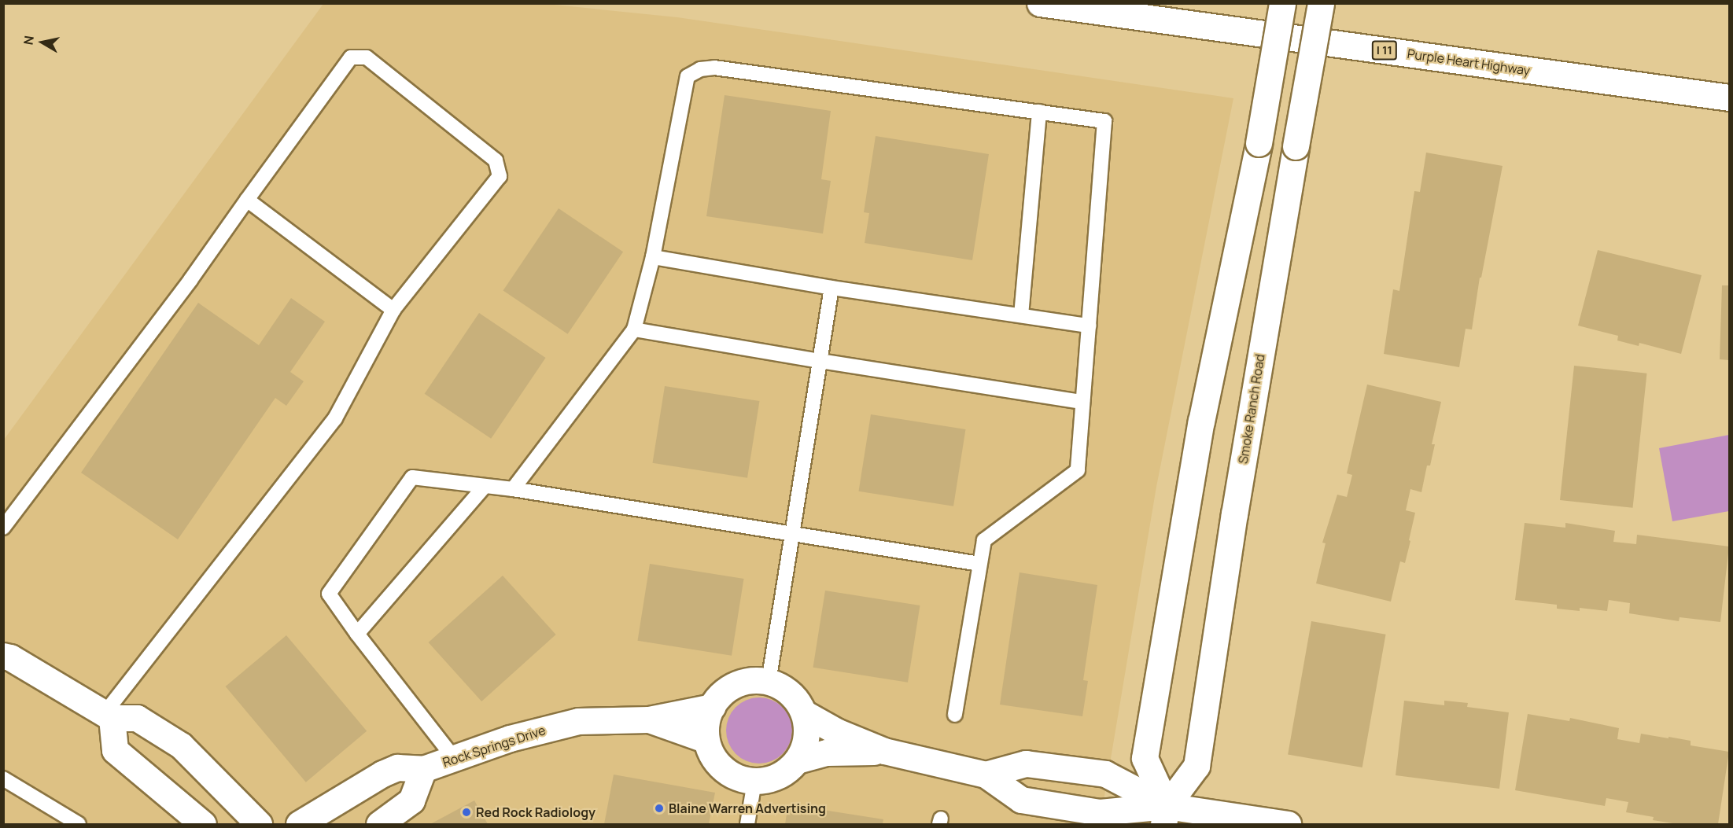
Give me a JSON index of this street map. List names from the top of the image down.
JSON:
{
  "streets": {
    "main road": [
      "I 11",
      "Purple Heart Highway",
      "Smoke Ranch Road",
      "Rock Springs Drive"
    ]
  },
  "places": ["Blaine Warren Advertising", "Red Rock Radiology"],
  "north": "left"
}
